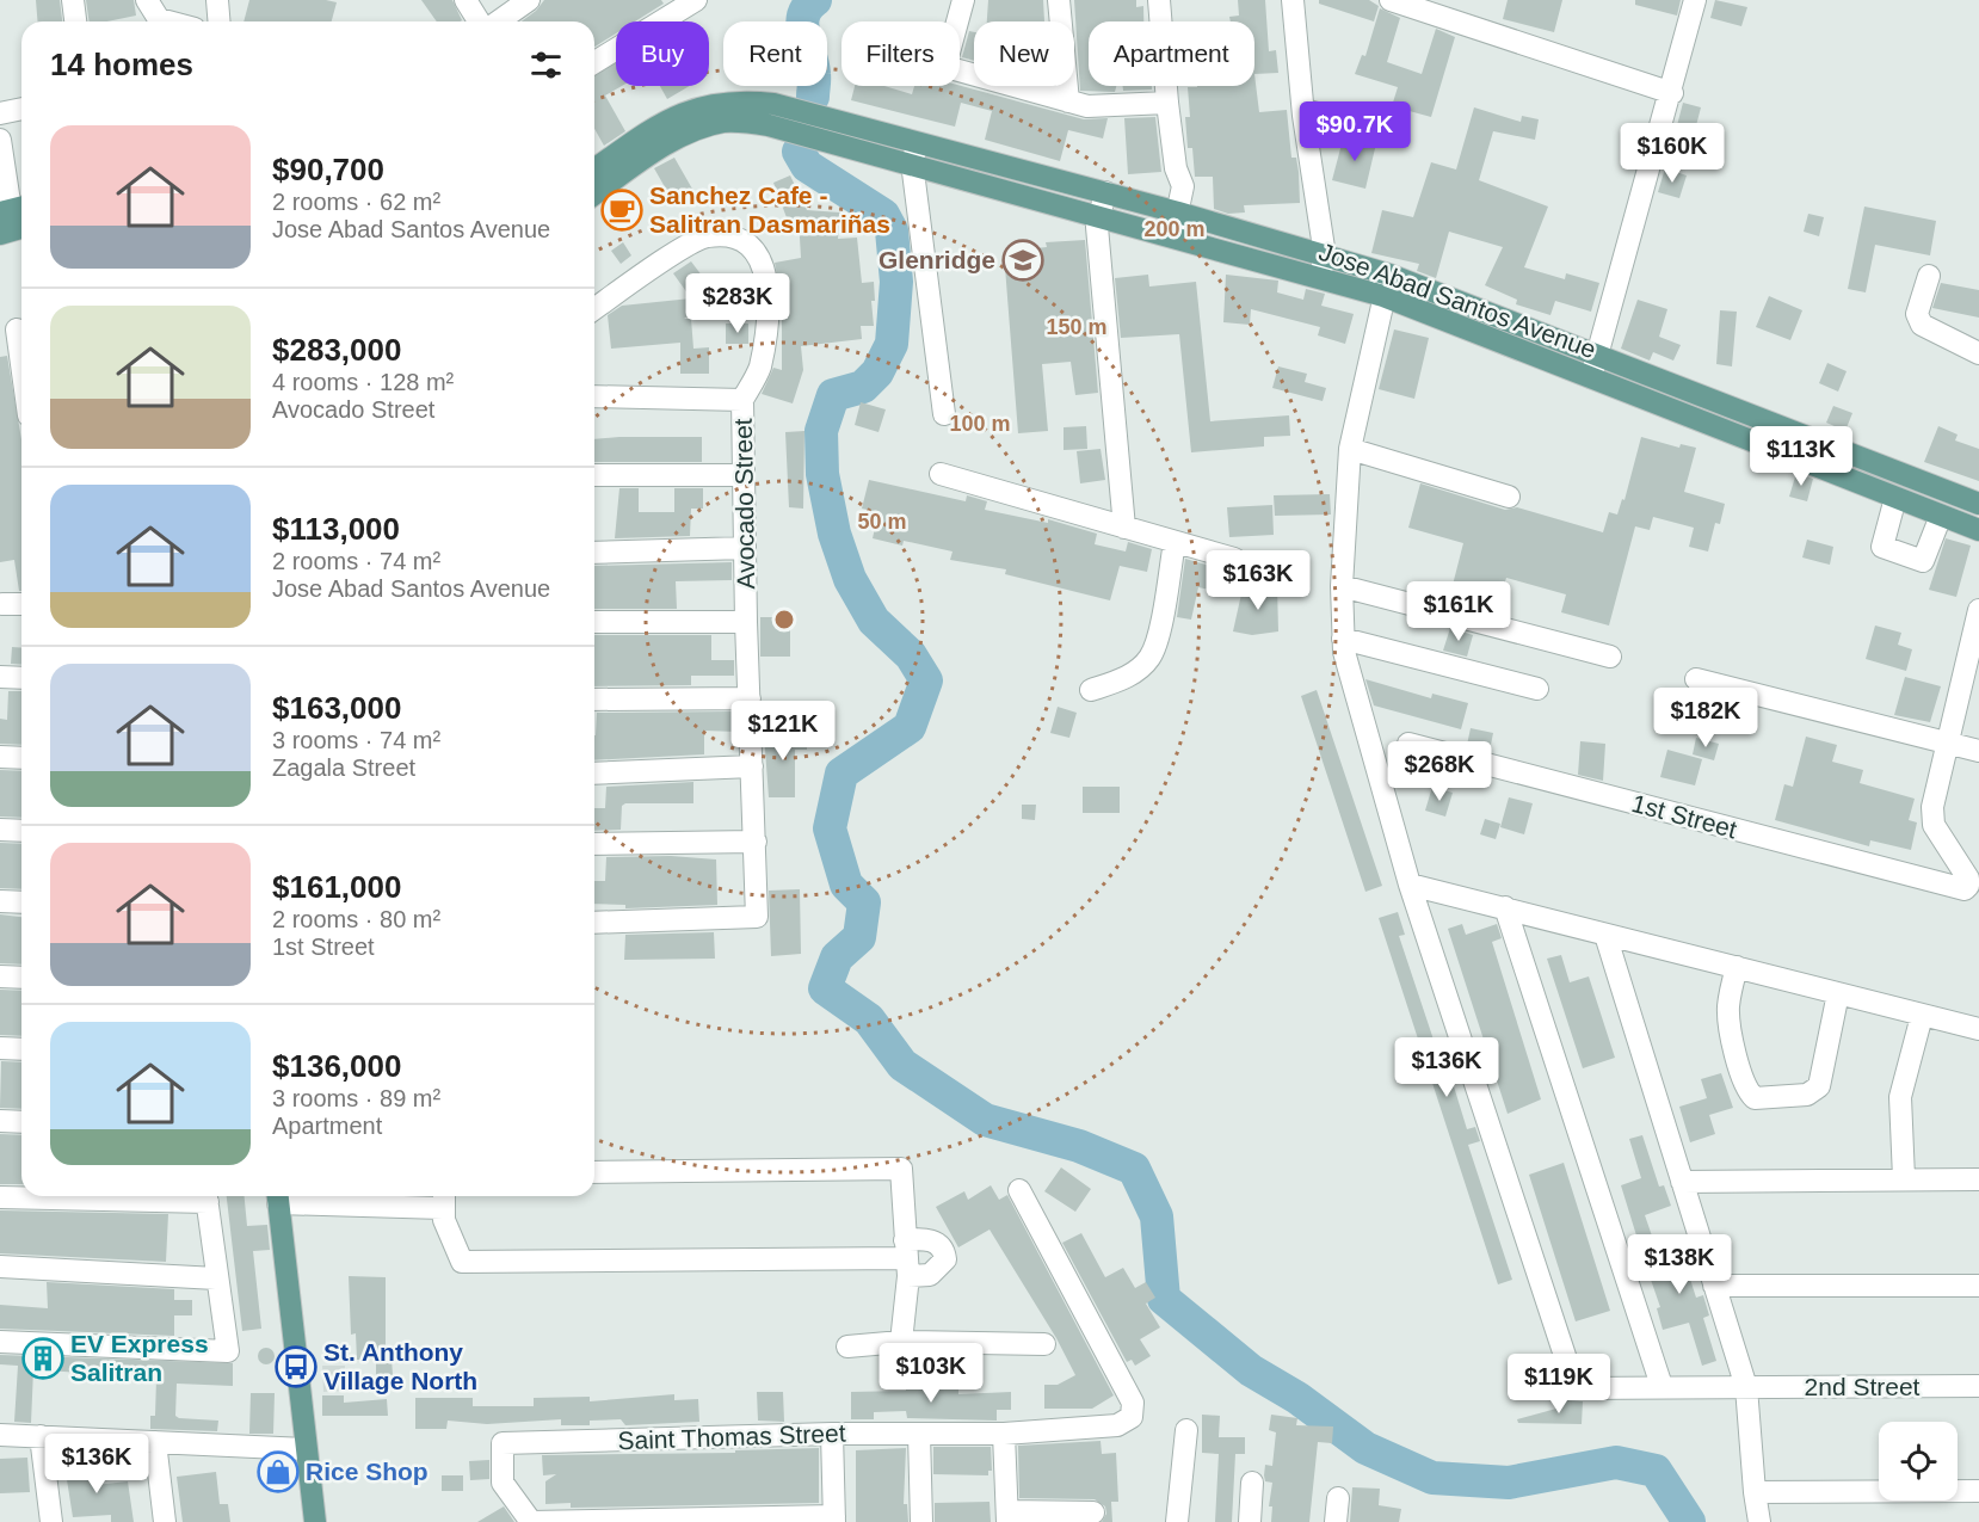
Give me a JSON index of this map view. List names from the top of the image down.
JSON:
{
  "streets": {
    "main road": ["Jose Abad Santos Avenue"],
    "street": [
      "Avocado Street",
      "1st Street",
      "2nd Street",
      "Saint Thomas Street"
    ]
  },
  "places": {
    "cafe": ["Sanchez Cafe - Salitran Dasmariñas"],
    "school or university": ["Glenridge"],
    "building": ["EV Express Salitran"],
    "bus stop": ["St. Anthony Village North"],
    "shop": ["Rice Shop"]
  },
  "page": {
    "chip": [
      "Buy",
      "Rent",
      "Filters",
      "New",
      "Apartment"
    ],
    "heading": "14 homes",
    "price": [
      "$90.7K",
      "$160K",
      "$283K",
      "$113K",
      "$163K",
      "$161K",
      "$182K",
      "$121K",
      "$268K",
      "$136K",
      "$138K",
      "$103K",
      "$119K",
      "$136K"
    ],
    "list": [
      {
        "name": "$90,700",
        "note": "2 rooms · 62 m² · Jose Abad Santos Avenue"
      },
      {
        "name": "$283,000",
        "note": "4 rooms · 128 m² · Avocado Street"
      },
      {
        "name": "$113,000",
        "note": "2 rooms · 74 m² · Jose Abad Santos Avenue"
      },
      {
        "name": "$163,000",
        "note": "3 rooms · 74 m² · Zagala Street"
      },
      {
        "name": "$161,000",
        "note": "2 rooms · 80 m² · 1st Street"
      },
      {
        "name": "$136,000",
        "note": "3 rooms · 89 m² · Apartment"
      }
    ]
  },
  "rings": [
    "200 m",
    "150 m",
    "100 m",
    "50 m"
  ]
}
